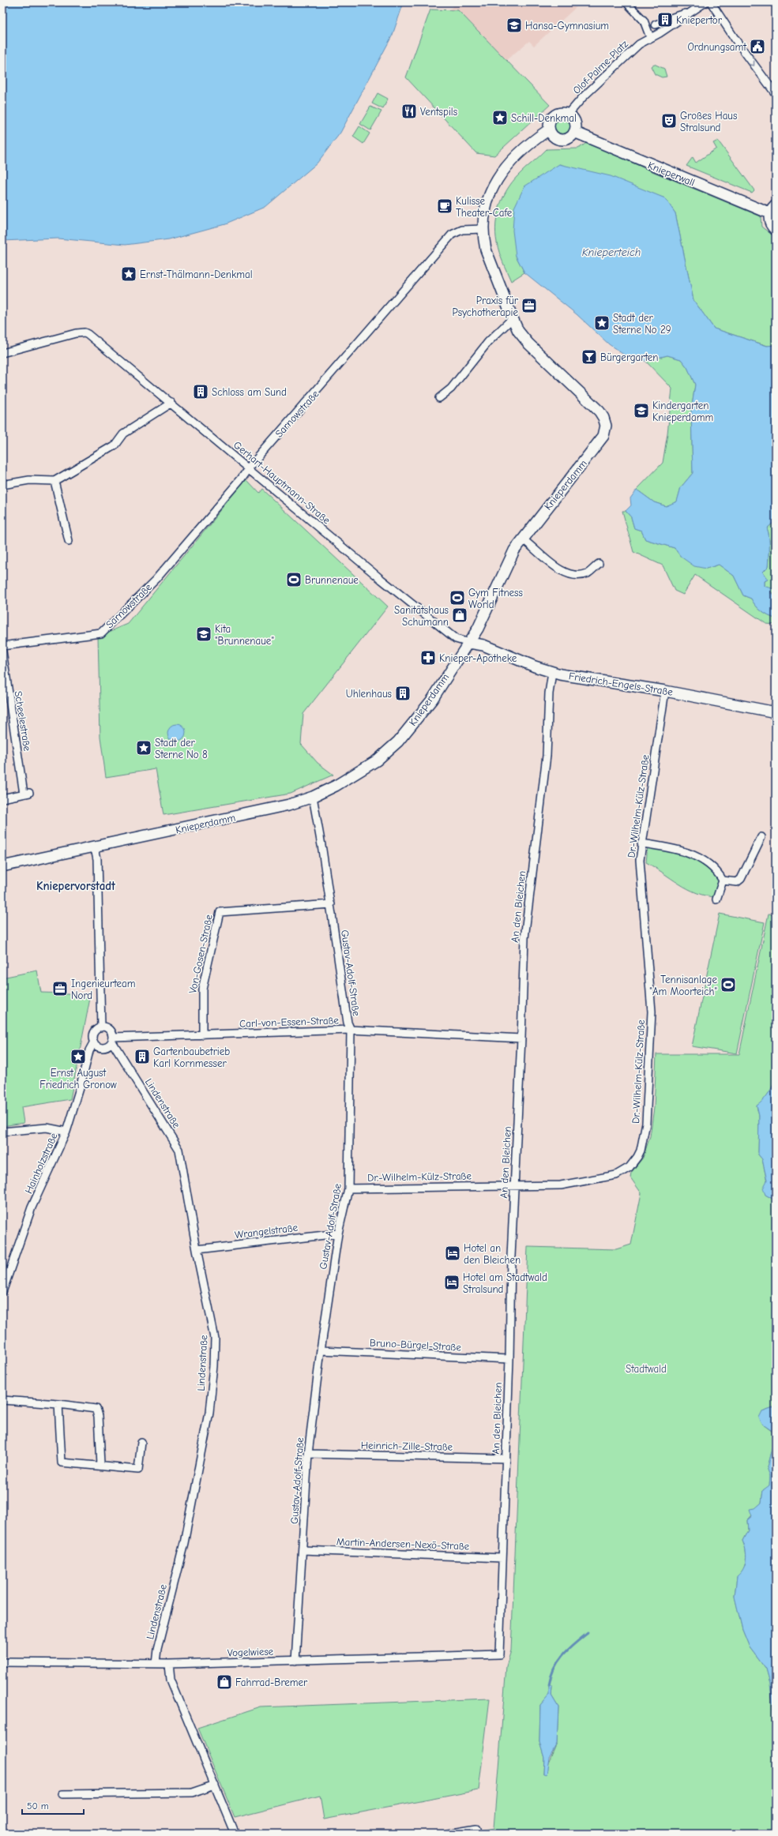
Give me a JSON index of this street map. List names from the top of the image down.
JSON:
{
  "streets": {
    "street": [
      "Olof-Palme-Platz",
      "Knieperwall",
      "Sarnowstraße",
      "Gerhart-Hauptmann-Straße",
      "Knieperdamm",
      "Friedrich-Engels-Straße",
      "Scheelestraße",
      "Dr.-Wilhelm-Külz-Straße",
      "An den Bleichen",
      "Von-Gosen-Straße",
      "Gustav-Adolf-Straße",
      "Carl-von-Essen-Straße",
      "Lindenstraße",
      "Hainholzstraße",
      "Wrangelstraße",
      "Bruno-Bürgel-Straße",
      "Heinrich-Zille-Straße",
      "Martin-Andersen-Nexö-Straße",
      "Vogelwiese"
    ]
  },
  "crossings": [
    ["Olof-Palme-Platz", "Knieperwall"],
    ["Sarnowstraße", "Gerhart-Hauptmann-Straße"],
    ["Sarnowstraße", "Knieperdamm"],
    ["Gerhart-Hauptmann-Straße", "Knieperdamm"],
    ["Gerhart-Hauptmann-Straße", "Friedrich-Engels-Straße"],
    ["Knieperdamm", "Friedrich-Engels-Straße"],
    ["Knieperdamm", "Gustav-Adolf-Straße"],
    ["Friedrich-Engels-Straße", "Dr.-Wilhelm-Külz-Straße"],
    ["Friedrich-Engels-Straße", "An den Bleichen"],
    ["Dr.-Wilhelm-Külz-Straße", "An den Bleichen"],
    ["Dr.-Wilhelm-Külz-Straße", "Gustav-Adolf-Straße"],
    ["An den Bleichen", "Carl-von-Essen-Straße"],
    ["An den Bleichen", "Bruno-Bürgel-Straße"],
    ["An den Bleichen", "Heinrich-Zille-Straße"],
    ["An den Bleichen", "Martin-Andersen-Nexö-Straße"],
    ["An den Bleichen", "Vogelwiese"],
    ["Von-Gosen-Straße", "Gustav-Adolf-Straße"],
    ["Von-Gosen-Straße", "Carl-von-Essen-Straße"],
    ["Gustav-Adolf-Straße", "Carl-von-Essen-Straße"],
    ["Gustav-Adolf-Straße", "Wrangelstraße"],
    ["Gustav-Adolf-Straße", "Bruno-Bürgel-Straße"],
    ["Gustav-Adolf-Straße", "Heinrich-Zille-Straße"],
    ["Gustav-Adolf-Straße", "Martin-Andersen-Nexö-Straße"],
    ["Gustav-Adolf-Straße", "Vogelwiese"],
    ["Carl-von-Essen-Straße", "Lindenstraße"],
    ["Carl-von-Essen-Straße", "Hainholzstraße"],
    ["Lindenstraße", "Hainholzstraße"],
    ["Lindenstraße", "Wrangelstraße"],
    ["Lindenstraße", "Vogelwiese"]
  ],
  "districts": ["Kniepervorstadt"],
  "water": ["Knieperteich"],
  "parks": ["Stadtwald"],
  "places": {
    "building": [
      "Kniepertor",
      "Schloss am Sund",
      "Uhlenhaus",
      "Gartenbaubetrieb Karl Kornmesser"
    ],
    "school or university": ["Hansa-Gymnasium", "Kindergarten Knieperdamm", "Kita \"Brunnenaue\""],
    "public building": ["Ordnungsamt"],
    "restaurant": ["Ventspils"],
    "place": [
      "Schill-Denkmal",
      "Ernst-Thälmann-Denkmal",
      "Stadt der Sterne No 29",
      "Stadt der Sterne No 8",
      "Ernst August Friedrich Gronow"
    ],
    "theatre": ["Großes Haus Stralsund"],
    "cafe": ["Kulisse Theater-Cafe"],
    "office": ["Praxis für Psychotherapie", "Ingenieurteam Nord"],
    "bar": ["Bürgergarten"],
    "sports": ["Brunnenaue", "Gym Fitness World", "Tennisanlage \"Am Moorteich\""],
    "shop": ["Sanitätshaus Schumann", "Fahrrad-Bremer"],
    "pharmacy": ["Knieper-Apotheke"],
    "hotel": ["Hotel an den Bleichen", "Hotel am Stadtwald Stralsund"]
  },
  "scale_bar": "50 m"
}
